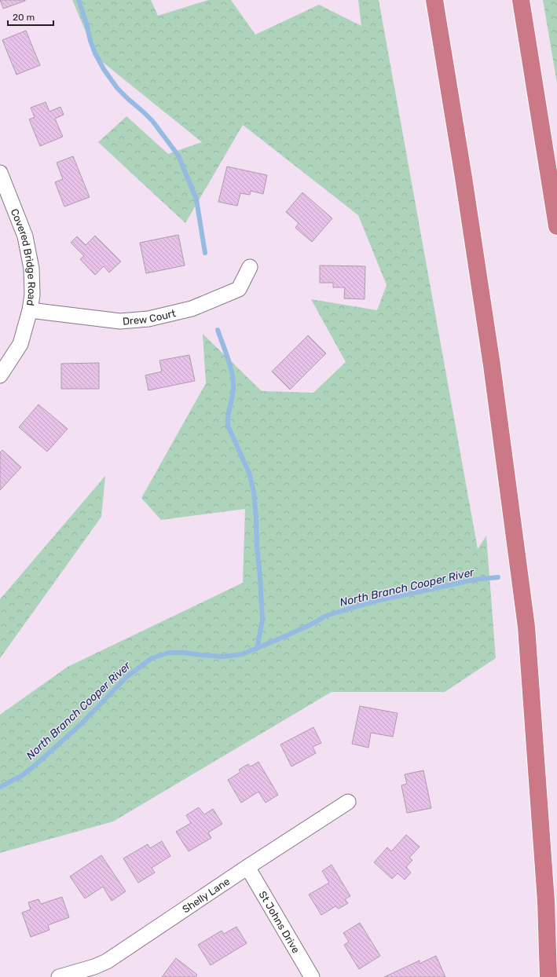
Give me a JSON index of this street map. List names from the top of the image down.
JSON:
{
  "streets": {
    "street": [
      "Covered Bridge Road",
      "Drew Court",
      "Shelly Lane",
      "St Johns Drive"
    ]
  },
  "crossings": [
    ["Covered Bridge Road", "Drew Court"],
    ["Shelly Lane", "St Johns Drive"]
  ],
  "water": ["North Branch Cooper River"],
  "scale_bar": "20 m"
}
